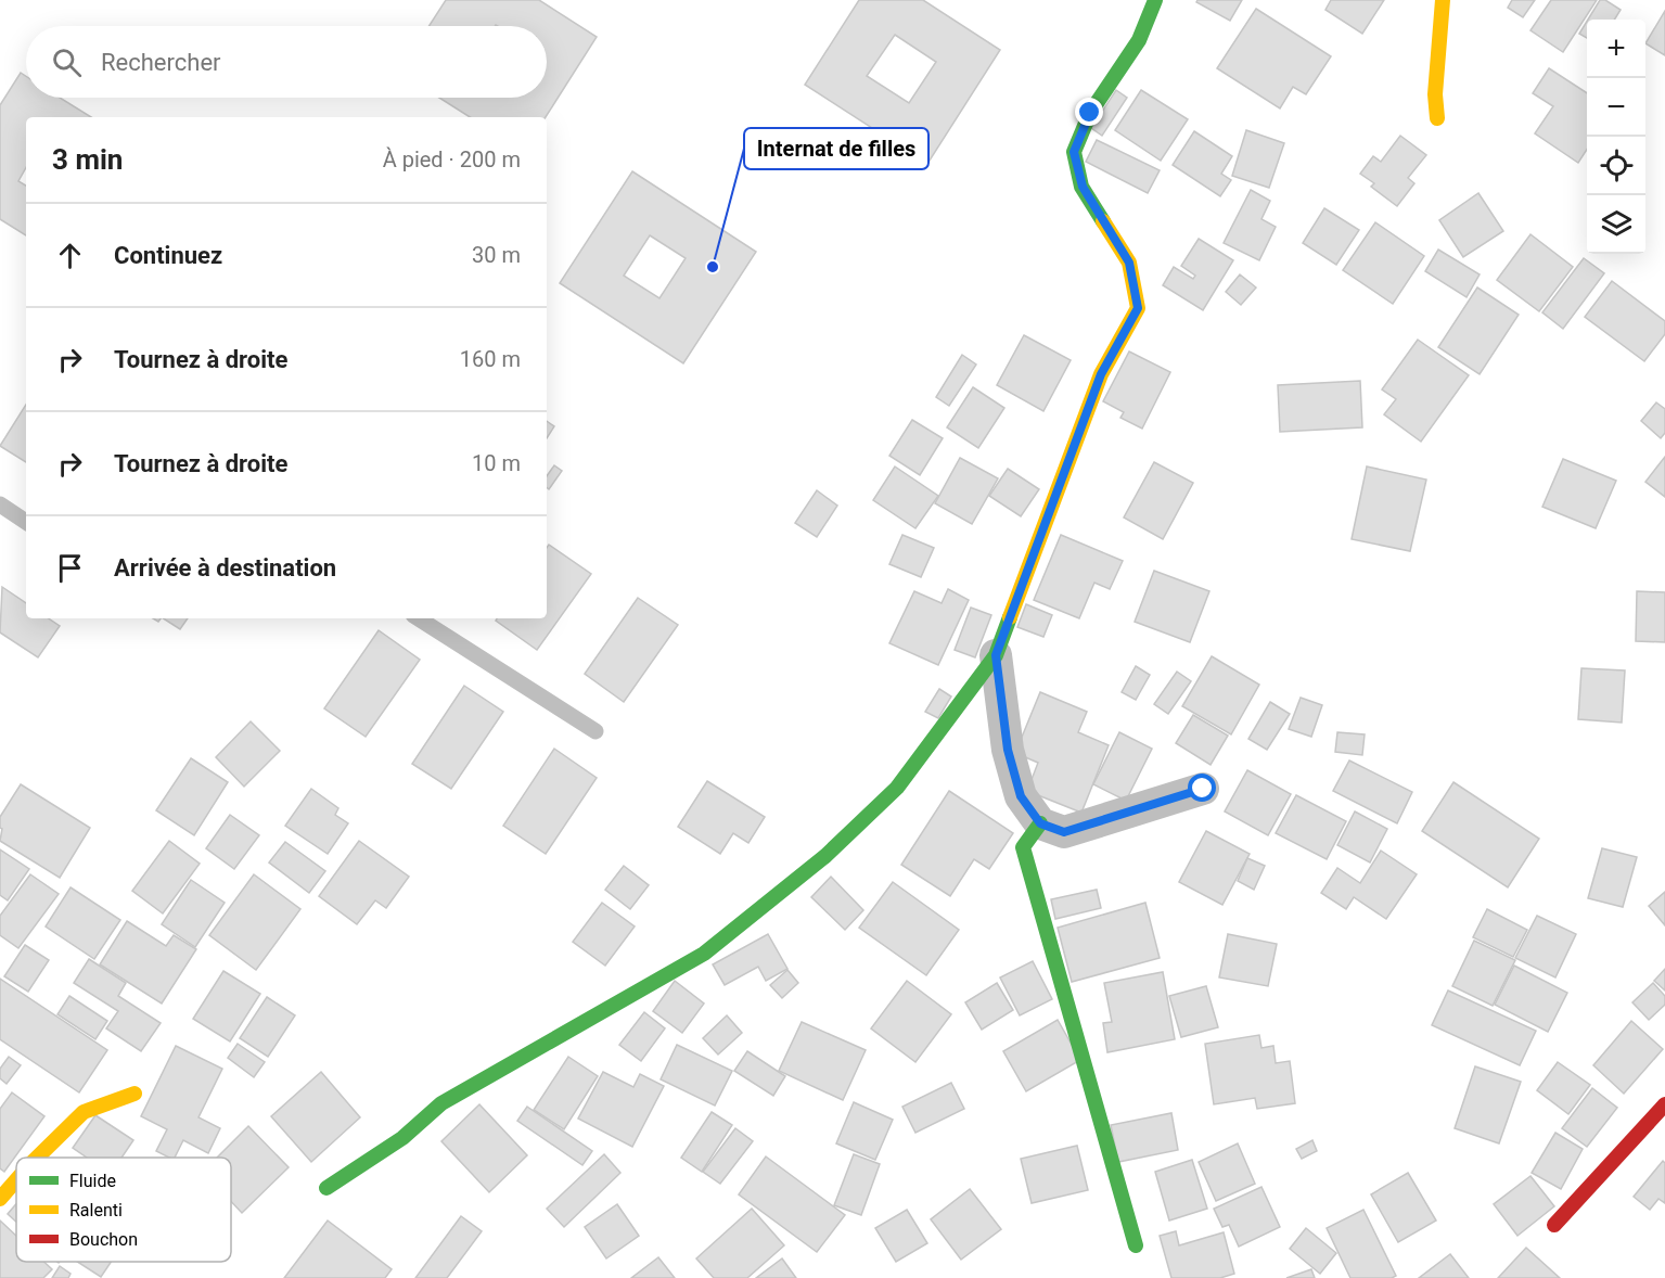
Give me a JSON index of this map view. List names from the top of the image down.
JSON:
{
  "places": ["Internat de filles"],
  "legend": ["Fluide", "Ralenti", "Bouchon"],
  "page": {
    "map_buttons": ["+", "−"],
    "search": "Rechercher",
    "heading": ["3 min", "À pied · 200 m"],
    "list": [
      ["Continuez", "30 m"],
      ["Tournez à droite", "160 m"],
      ["Tournez à droite", "10 m"],
      "Arrivée à destination"
    ]
  }
}
